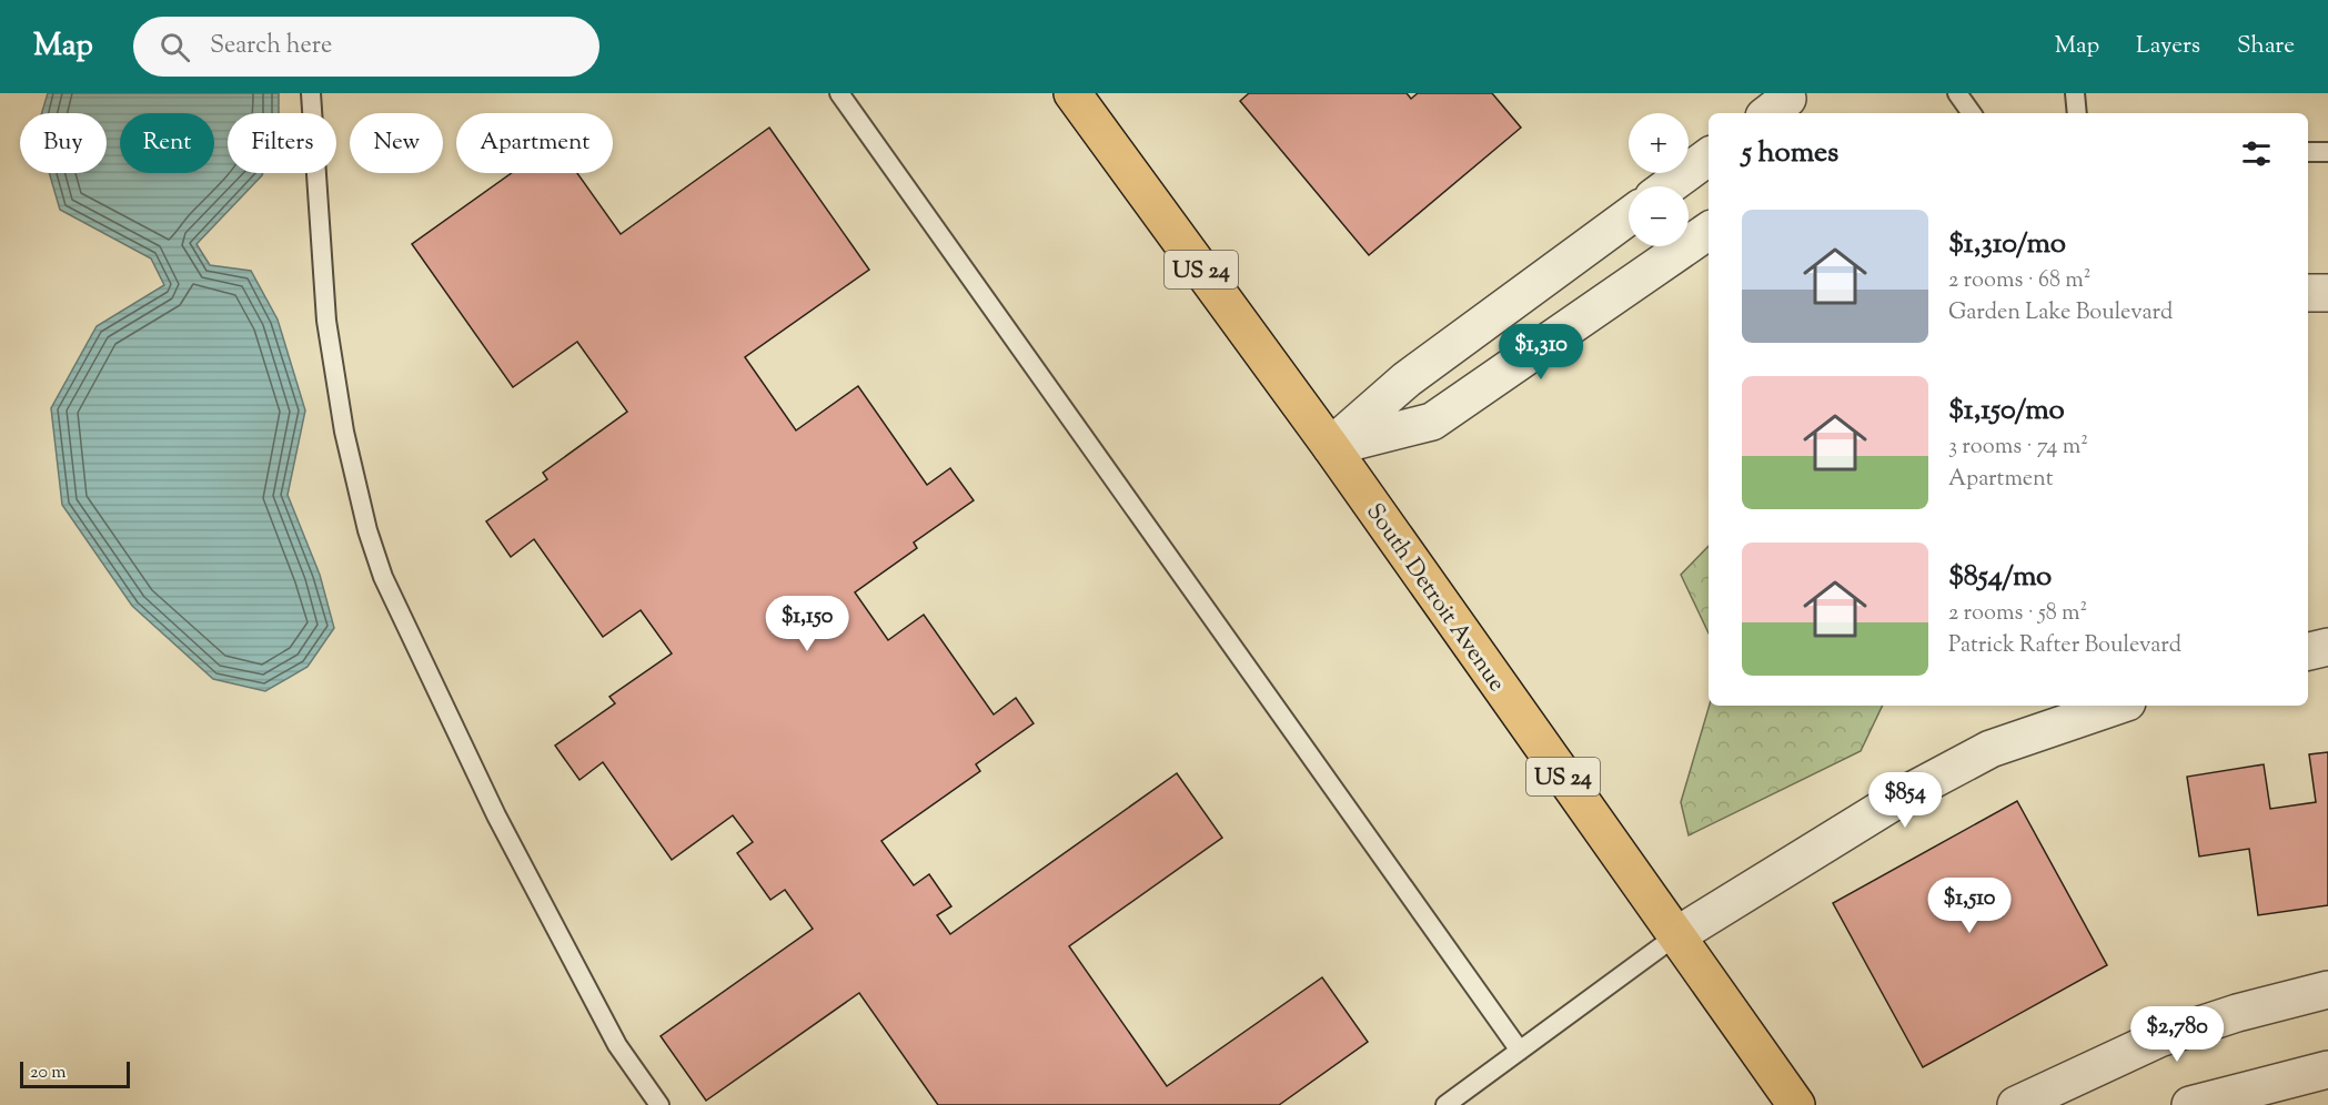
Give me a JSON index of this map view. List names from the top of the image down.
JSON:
{
  "streets": {
    "main road": ["US 24", "South Detroit Avenue"]
  },
  "scale_bar": "20 m",
  "page": {
    "header": "Map",
    "search": "Search here",
    "nav": ["Map", "Layers", "Share"],
    "map_buttons": ["+", "−"],
    "chip": [
      "Buy",
      "Rent",
      "Filters",
      "New",
      "Apartment"
    ],
    "heading": "5 homes",
    "list": [
      {
        "name": "$1,310/mo",
        "note": "2 rooms · 68 m² · Garden Lake Boulevard"
      },
      {
        "name": "$1,150/mo",
        "note": "3 rooms · 74 m² · Apartment"
      },
      {
        "name": "$854/mo",
        "note": "2 rooms · 58 m² · Patrick Rafter Boulevard"
      }
    ],
    "price": [
      "$1,310",
      "$1,150",
      "$854",
      "$1,510",
      "$2,780"
    ],
    "scale": "20 m"
  }
}
